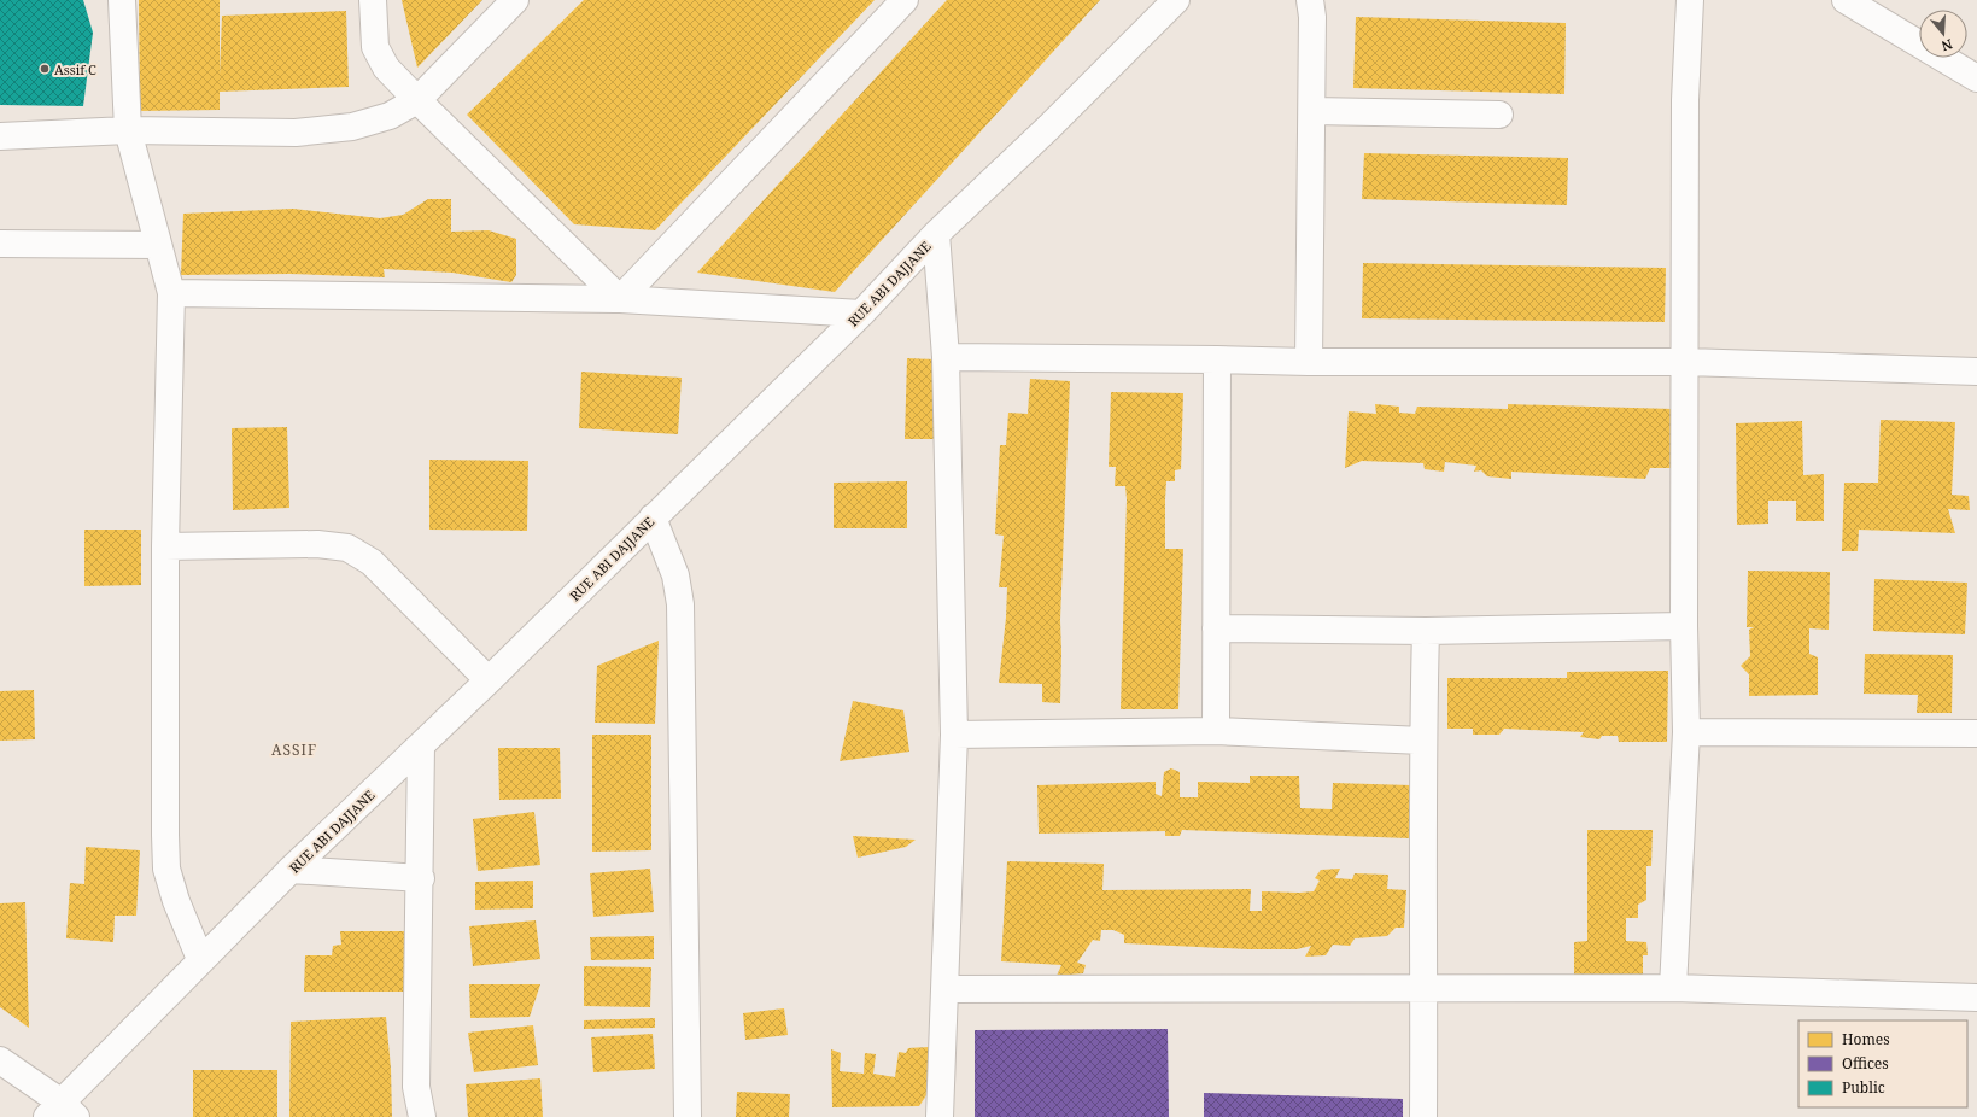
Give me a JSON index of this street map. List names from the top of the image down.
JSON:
{
  "streets": {
    "street": ["RUE ABI DAJJANE"]
  },
  "districts": ["ASSIF"],
  "places": ["Assif C"],
  "legend": ["Homes", "Offices", "Public"],
  "north": "bottom"
}
